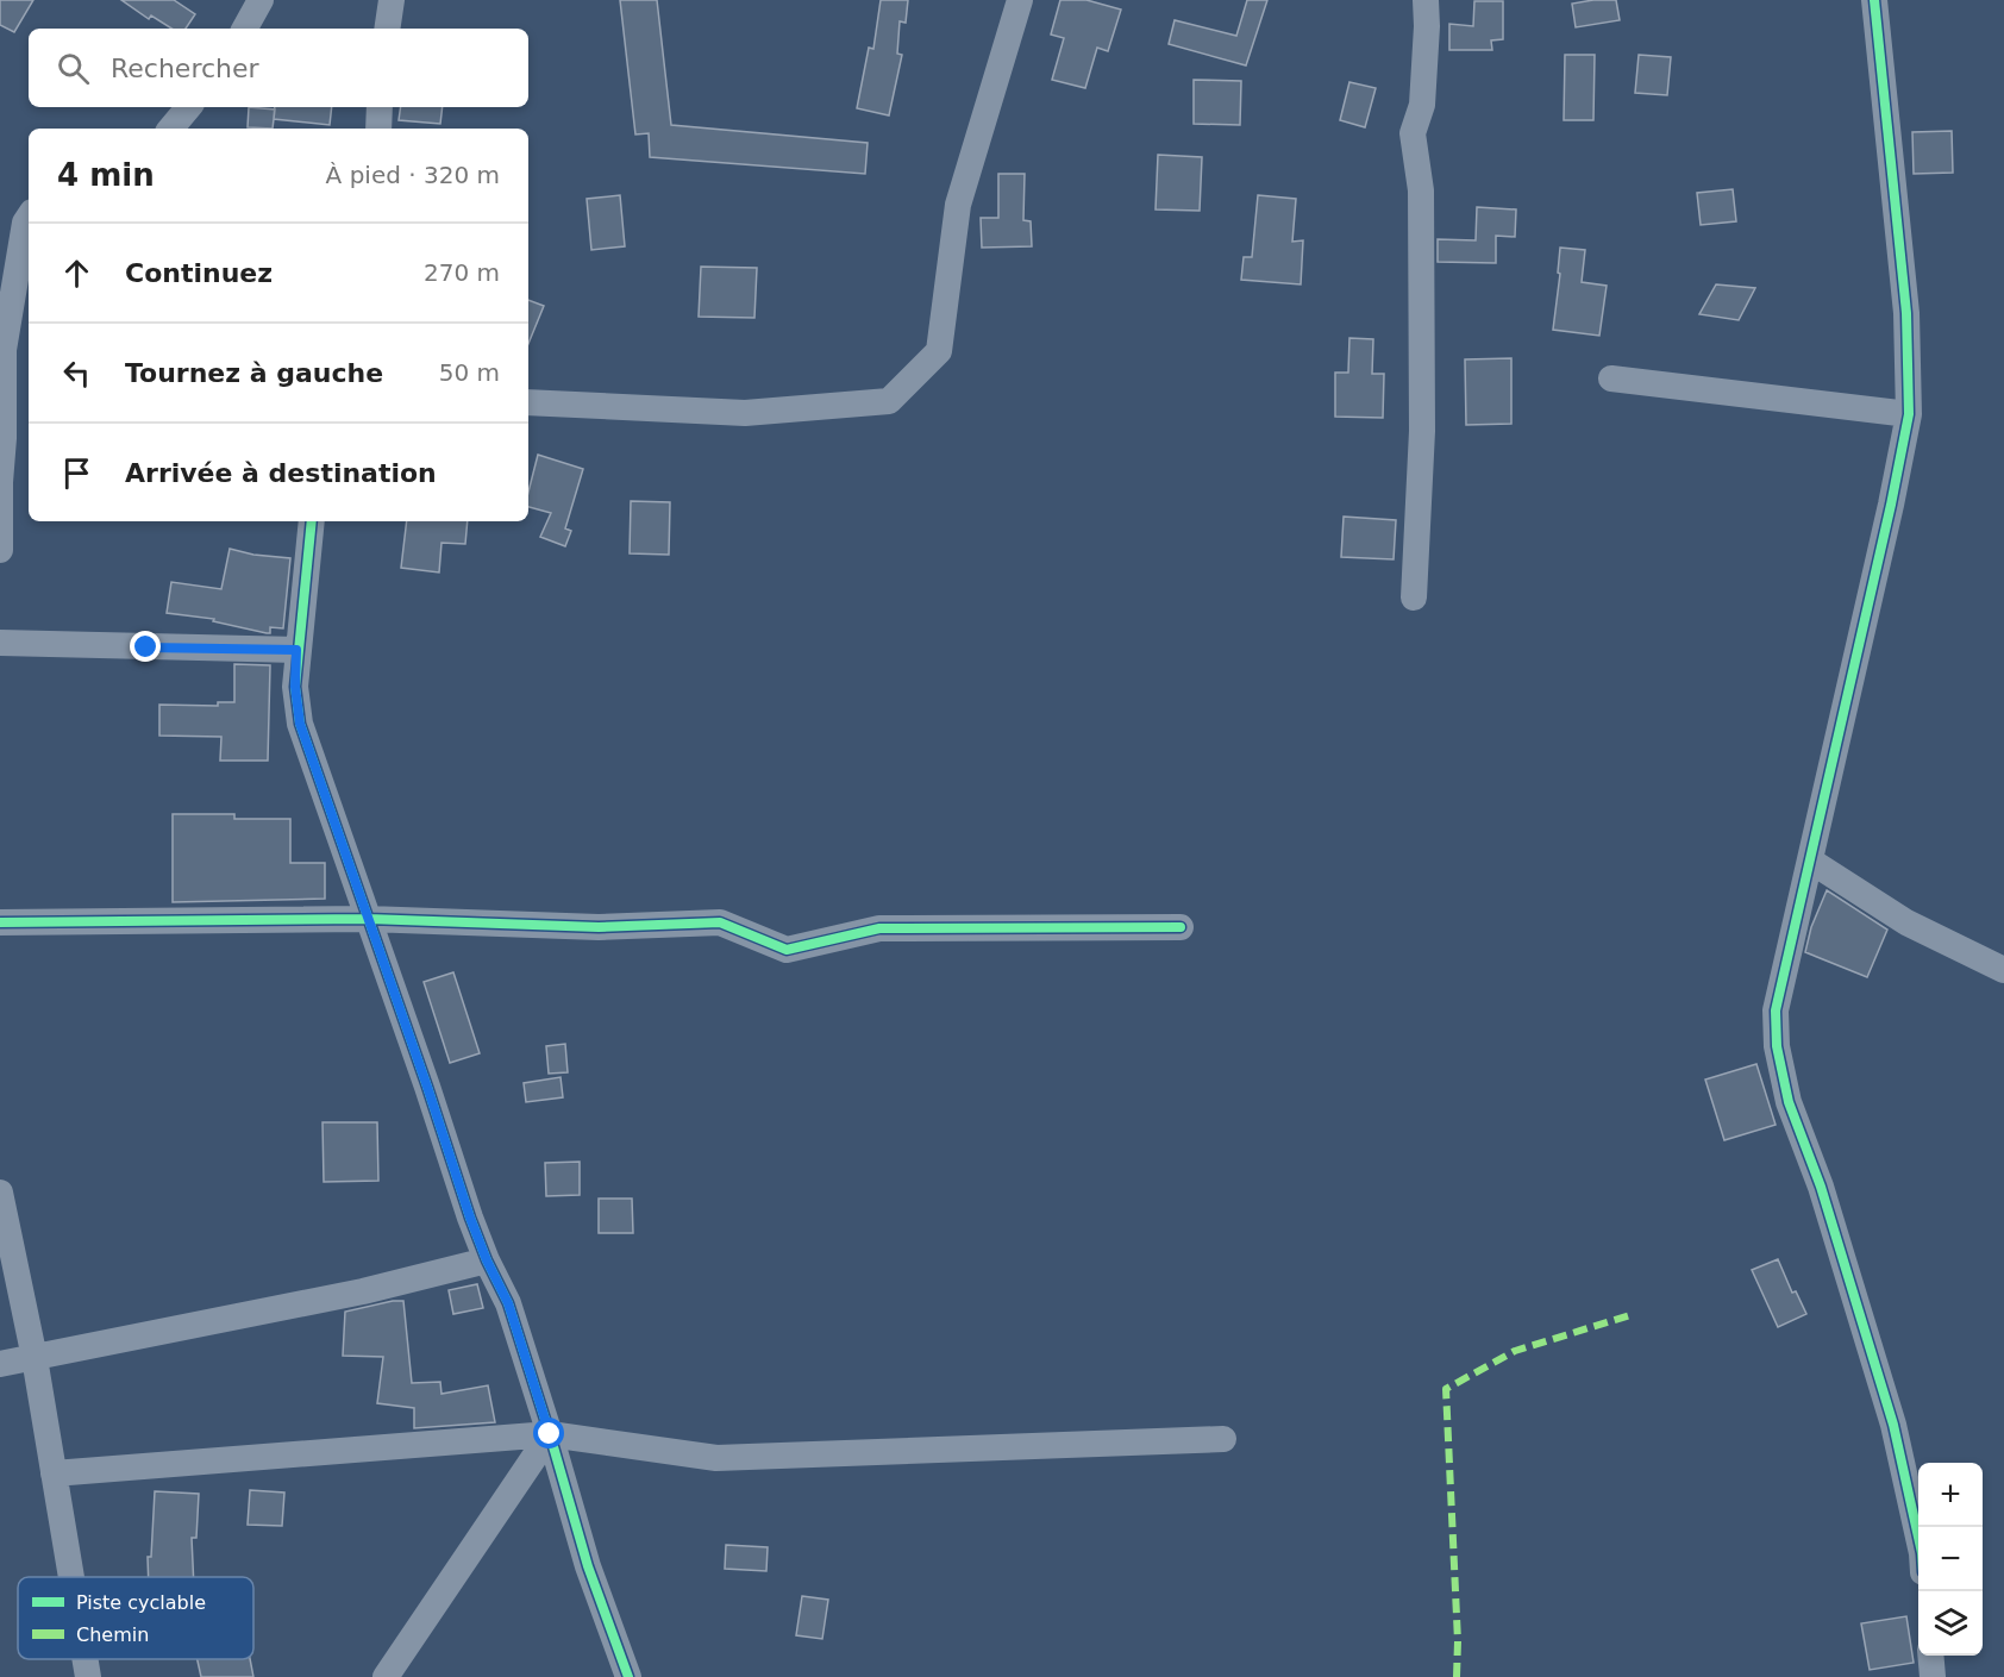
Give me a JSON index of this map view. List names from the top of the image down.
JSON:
{
  "legend": ["Piste cyclable", "Chemin"],
  "page": {
    "search": "Rechercher",
    "heading": ["4 min", "À pied · 320 m"],
    "list": [
      ["Continuez", "270 m"],
      ["Tournez à gauche", "50 m"],
      "Arrivée à destination"
    ],
    "map_buttons": ["+", "−"]
  }
}
